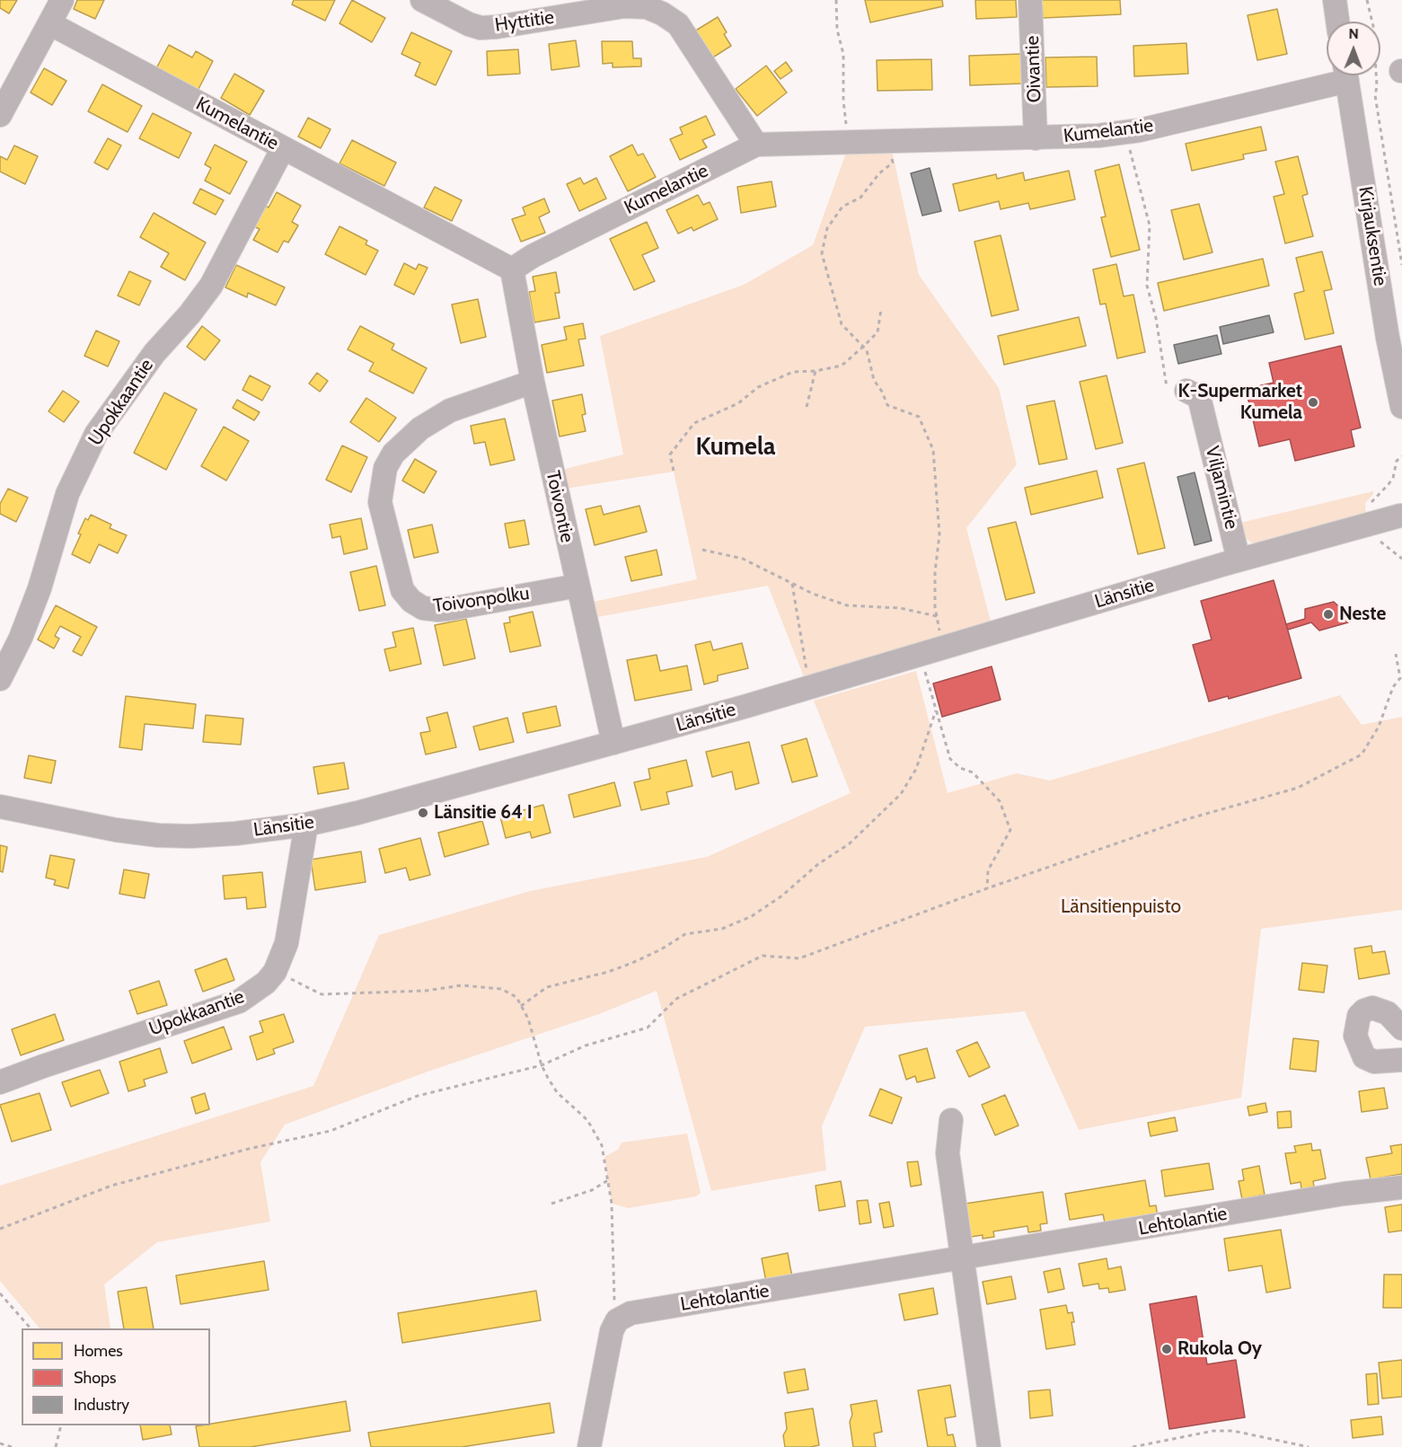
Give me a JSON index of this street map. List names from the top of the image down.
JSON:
{
  "streets": {
    "street": [
      "Hyttitie",
      "Oivantie",
      "Kumelantie",
      "Kirjauksentie",
      "Upokkaantie",
      "Viljamintie",
      "Toivontie",
      "Länsitie",
      "Toivonpolku",
      "Lehtolantie"
    ]
  },
  "crossings": [
    ["Hyttitie", "Kumelantie"],
    ["Oivantie", "Kumelantie"],
    ["Kumelantie", "Upokkaantie"],
    ["Kumelantie", "Toivontie"],
    ["Upokkaantie", "Länsitie"],
    ["Viljamintie", "Länsitie"],
    ["Toivontie", "Länsitie"],
    ["Toivontie", "Toivonpolku"]
  ],
  "districts": ["Kumela"],
  "parks": ["Länsitienpuisto"],
  "places": [
    "K-Supermarket Kumela",
    "Neste",
    "Länsitie 64 I",
    "Rukola Oy"
  ],
  "legend": ["Homes", "Shops", "Industry"],
  "north": "top"
}
